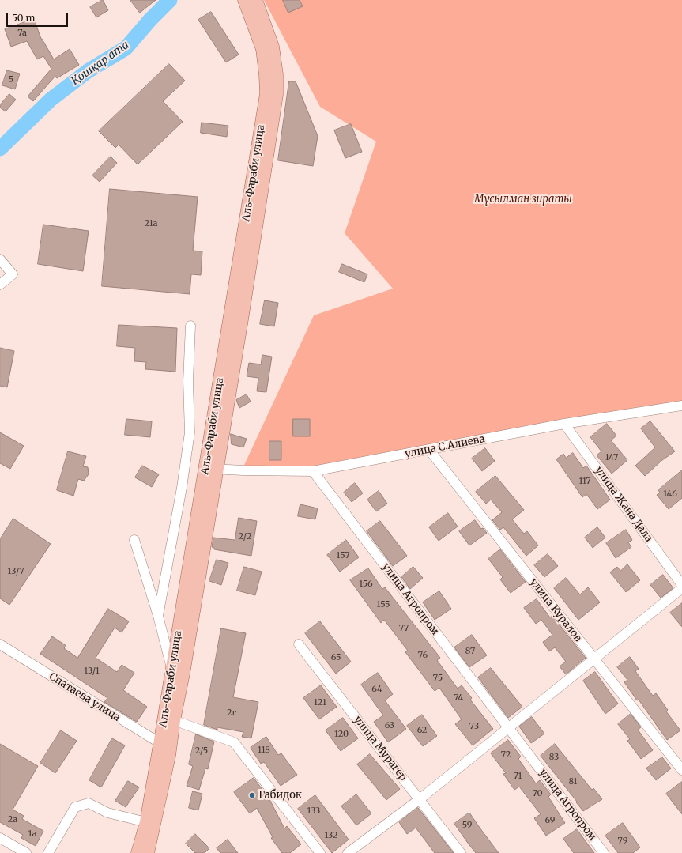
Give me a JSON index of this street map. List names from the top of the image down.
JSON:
{
  "streets": {
    "main road": ["Аль-Фараби улица"],
    "street": [
      "улица С.Алиева",
      "улица Жана Дала",
      "улица Агропром",
      "улица Куралов",
      "Спатаева улица",
      "улица Мурагер"
    ]
  },
  "crossings": [
    ["Аль-Фараби улица", "улица С.Алиева"],
    ["Аль-Фараби улица", "Спатаева улица"],
    ["улица С.Алиева", "улица Жана Дала"],
    ["улица С.Алиева", "улица Агропром"],
    ["улица С.Алиева", "улица Куралов"]
  ],
  "water": ["Қошқар ата"],
  "parks": ["Мұсылман зираты"],
  "places": ["Габидок"],
  "house_numbers": [
    "7а",
    "5",
    "21а",
    "147",
    "117",
    "146",
    "2/2",
    "157",
    "13/7",
    "156",
    "155",
    "77",
    "87",
    "76",
    "65",
    "13/1",
    "75",
    "64",
    "74",
    "121",
    "2г",
    "63",
    "73",
    "62",
    "120",
    "118",
    "2/5",
    "72",
    "83",
    "71",
    "81",
    "70",
    "133",
    "2а",
    "69",
    "59",
    "1а",
    "132",
    "79"
  ],
  "scale_bar": "50 m"
}
